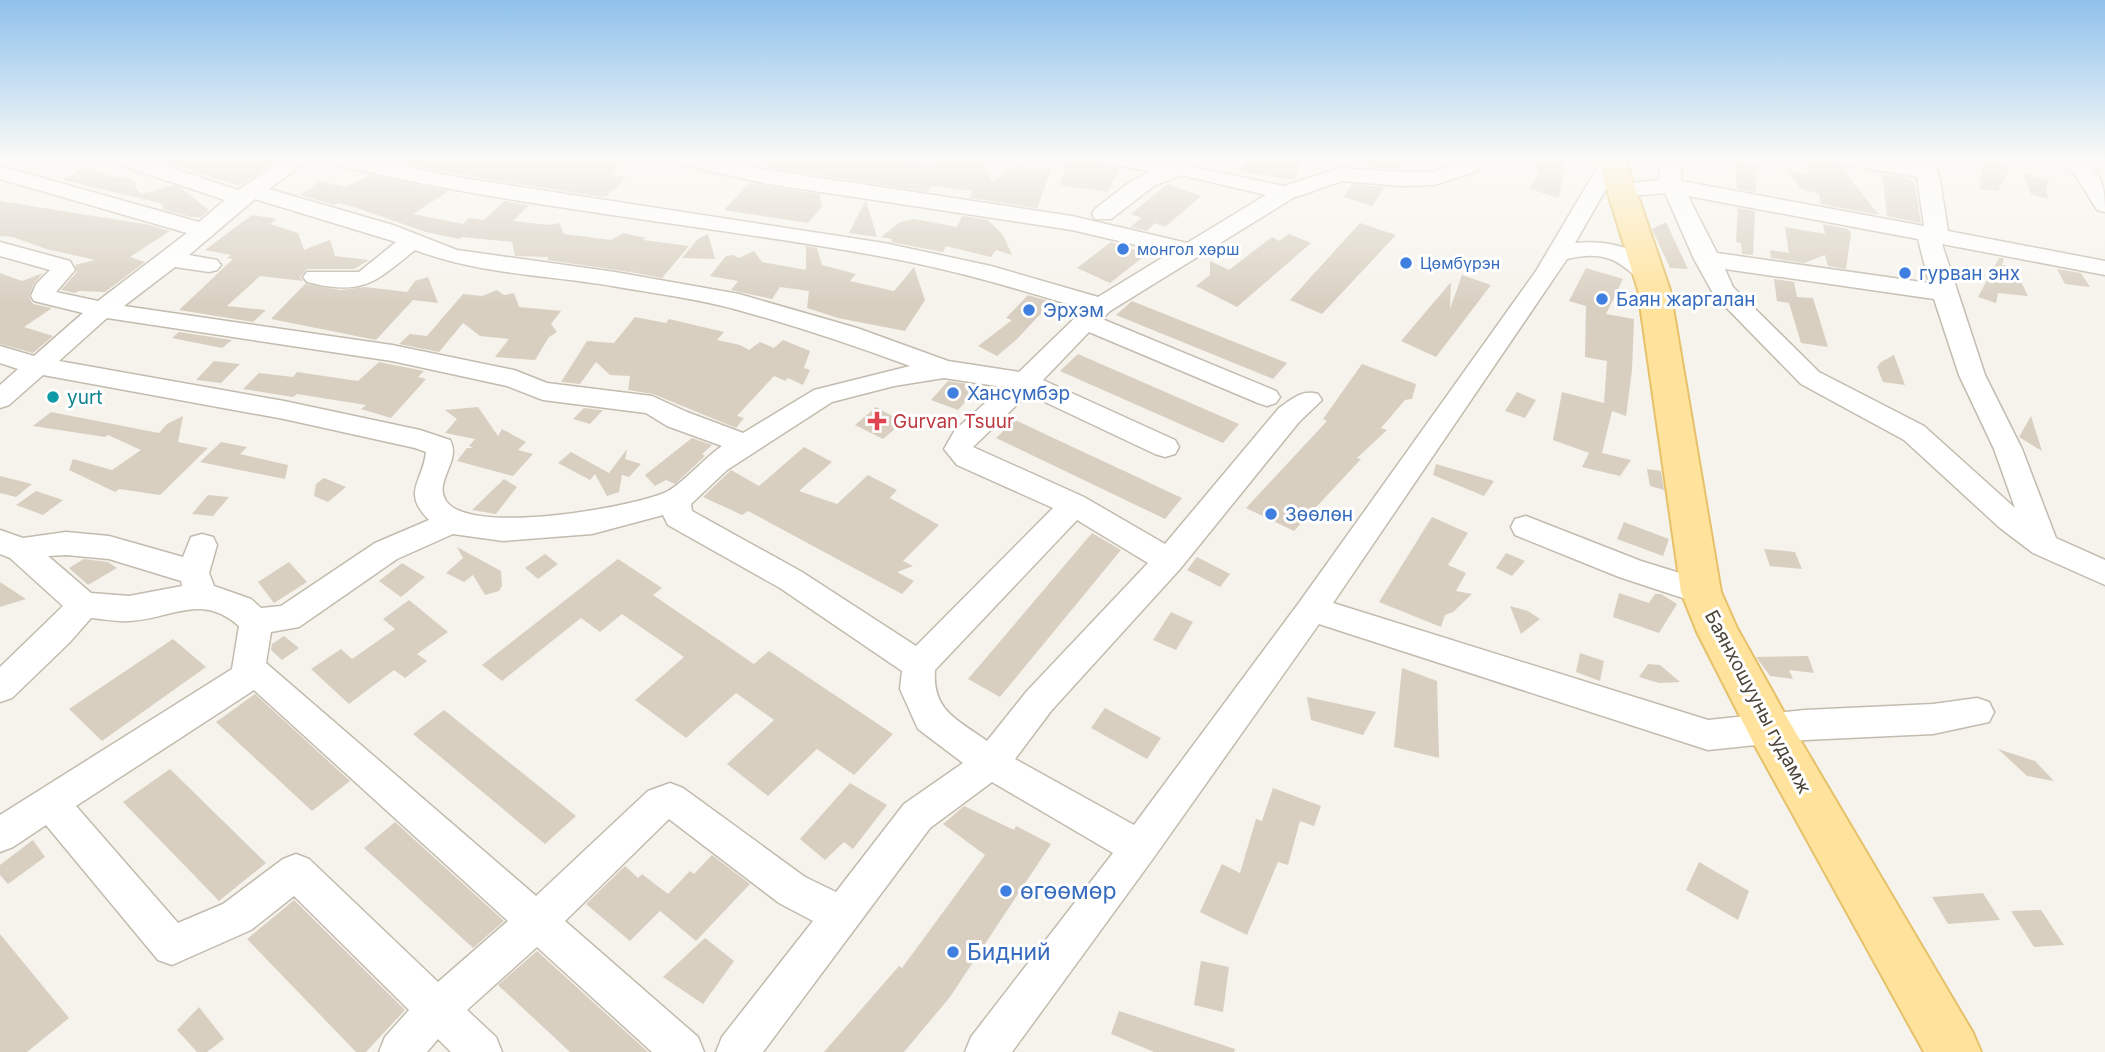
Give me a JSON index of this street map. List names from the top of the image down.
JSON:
{
  "streets": {
    "main road": ["Баянхошууны гудамж"]
  },
  "places": {
    "other": [
      "монгол хөрш",
      "Цөмбүрэн",
      "гурван энх",
      "Баян жаргалан",
      "Эрхэм",
      "Хансүмбэр",
      "yurt",
      "Зөөлөн",
      "өгөөмөр",
      "Бидний"
    ],
    "health": ["Gurvan Tsuur"]
  }
}
